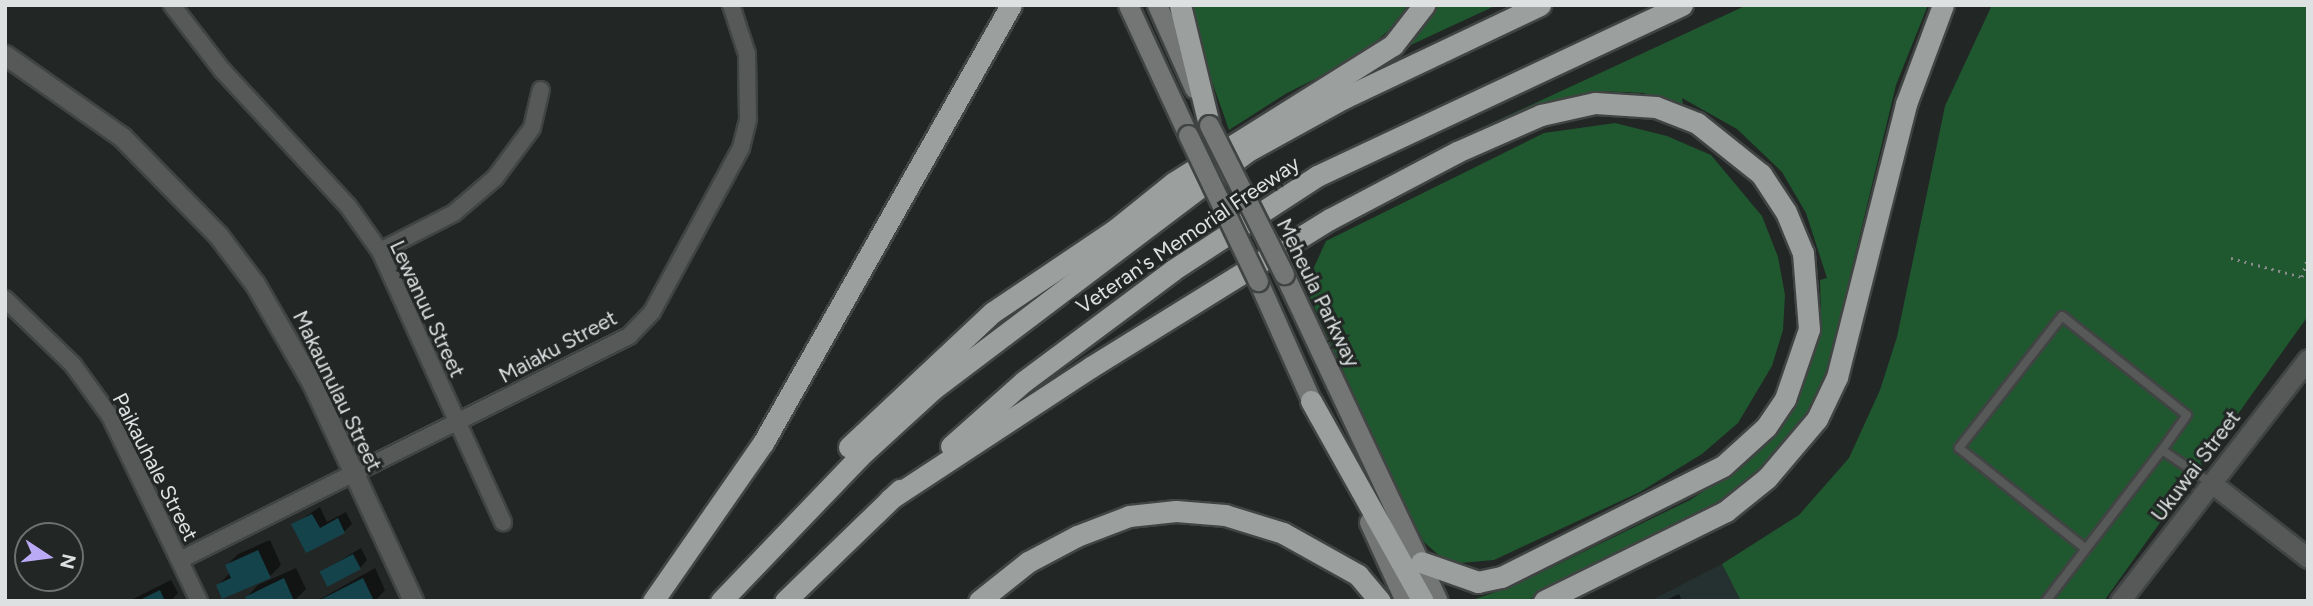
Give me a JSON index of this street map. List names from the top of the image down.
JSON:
{
  "streets": {
    "highway": ["Veteran's Memorial Freeway"],
    "main road": ["Meheula Parkway"],
    "street": [
      "Lewanuu Street",
      "Maiaku Street",
      "Makaunulau Street",
      "Ukuwai Street",
      "Paikauhale Street"
    ]
  },
  "crossings": [
    ["Lewanuu Street", "Maiaku Street"],
    ["Maiaku Street", "Makaunulau Street"],
    ["Maiaku Street", "Paikauhale Street"]
  ],
  "north": "right"
}
